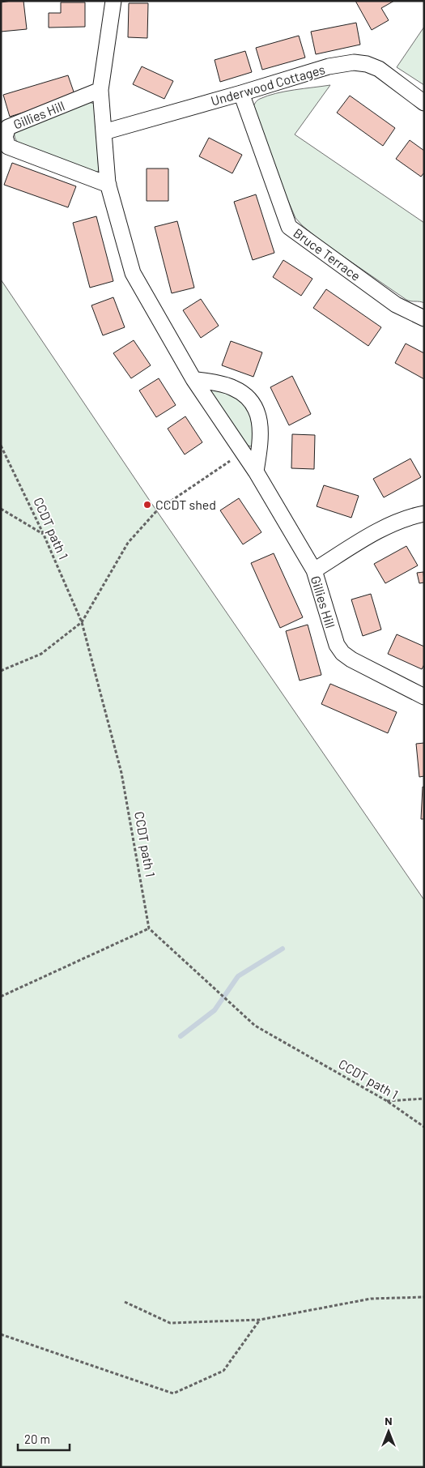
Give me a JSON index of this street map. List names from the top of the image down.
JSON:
{
  "streets": {
    "street": ["Underwood Cottages", "Gillies Hill", "Bruce Terrace"],
    "path": ["CCDT path 1"]
  },
  "crossings": [
    ["Underwood Cottages", "Gillies Hill"],
    ["Underwood Cottages", "Bruce Terrace"]
  ],
  "places": ["CCDT shed"],
  "scale_bar": "20 m",
  "north": "top"
}
